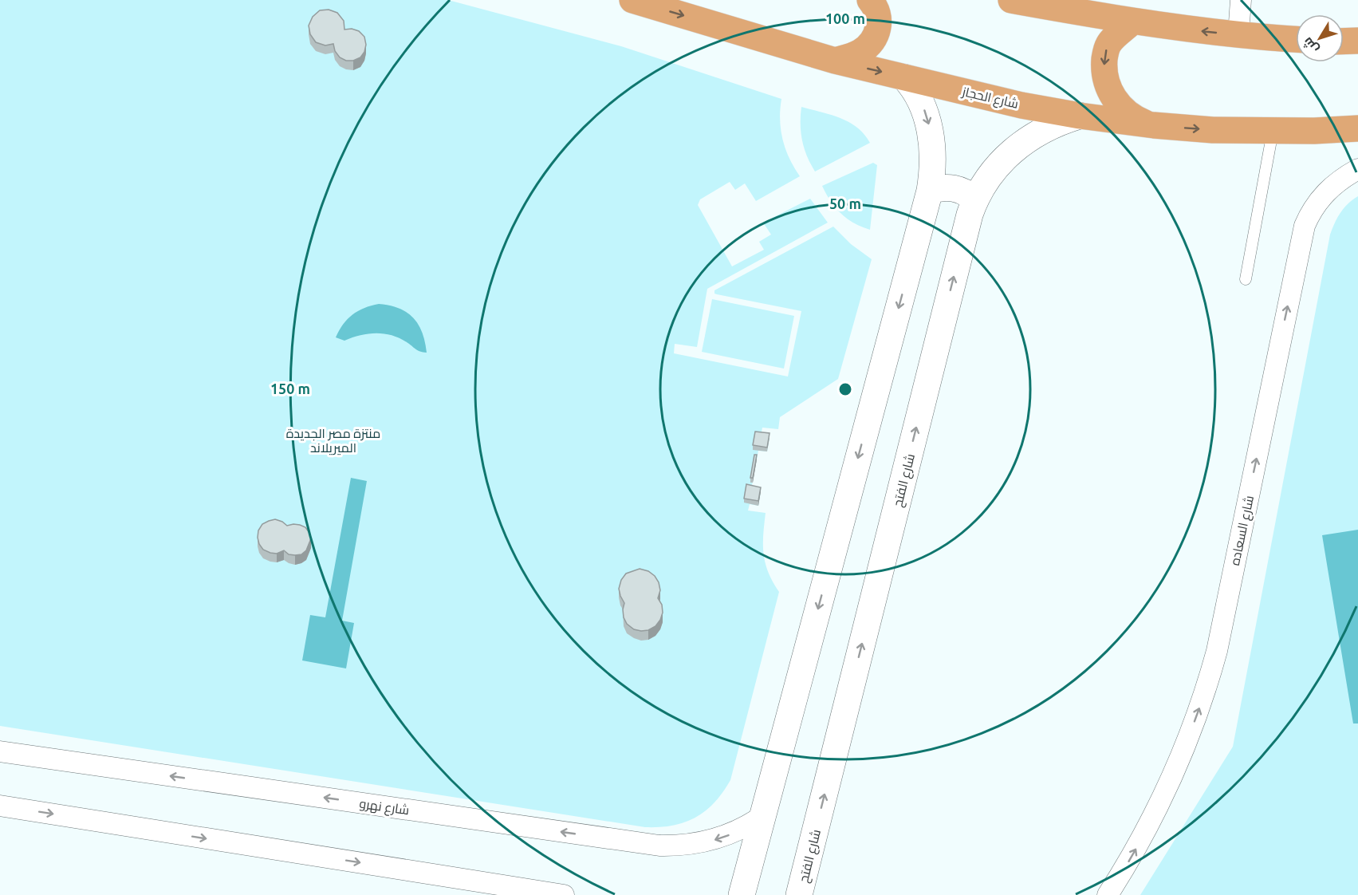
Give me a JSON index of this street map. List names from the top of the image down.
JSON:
{
  "streets": {
    "main road": ["شارع الحجاز", "شارع الفتح"],
    "street": ["شارع السعاده", "شارع نهرو"]
  },
  "crossings": [
    ["شارع الحجاز", "شارع الفتح"]
  ],
  "one_way": ["شارع الحجاز", "شارع السعاده"],
  "parks": ["منتزة مصر الجديدة الميريلاند"],
  "north": "bottom left",
  "rings": ["100 m", "50 m", "150 m"]
}
